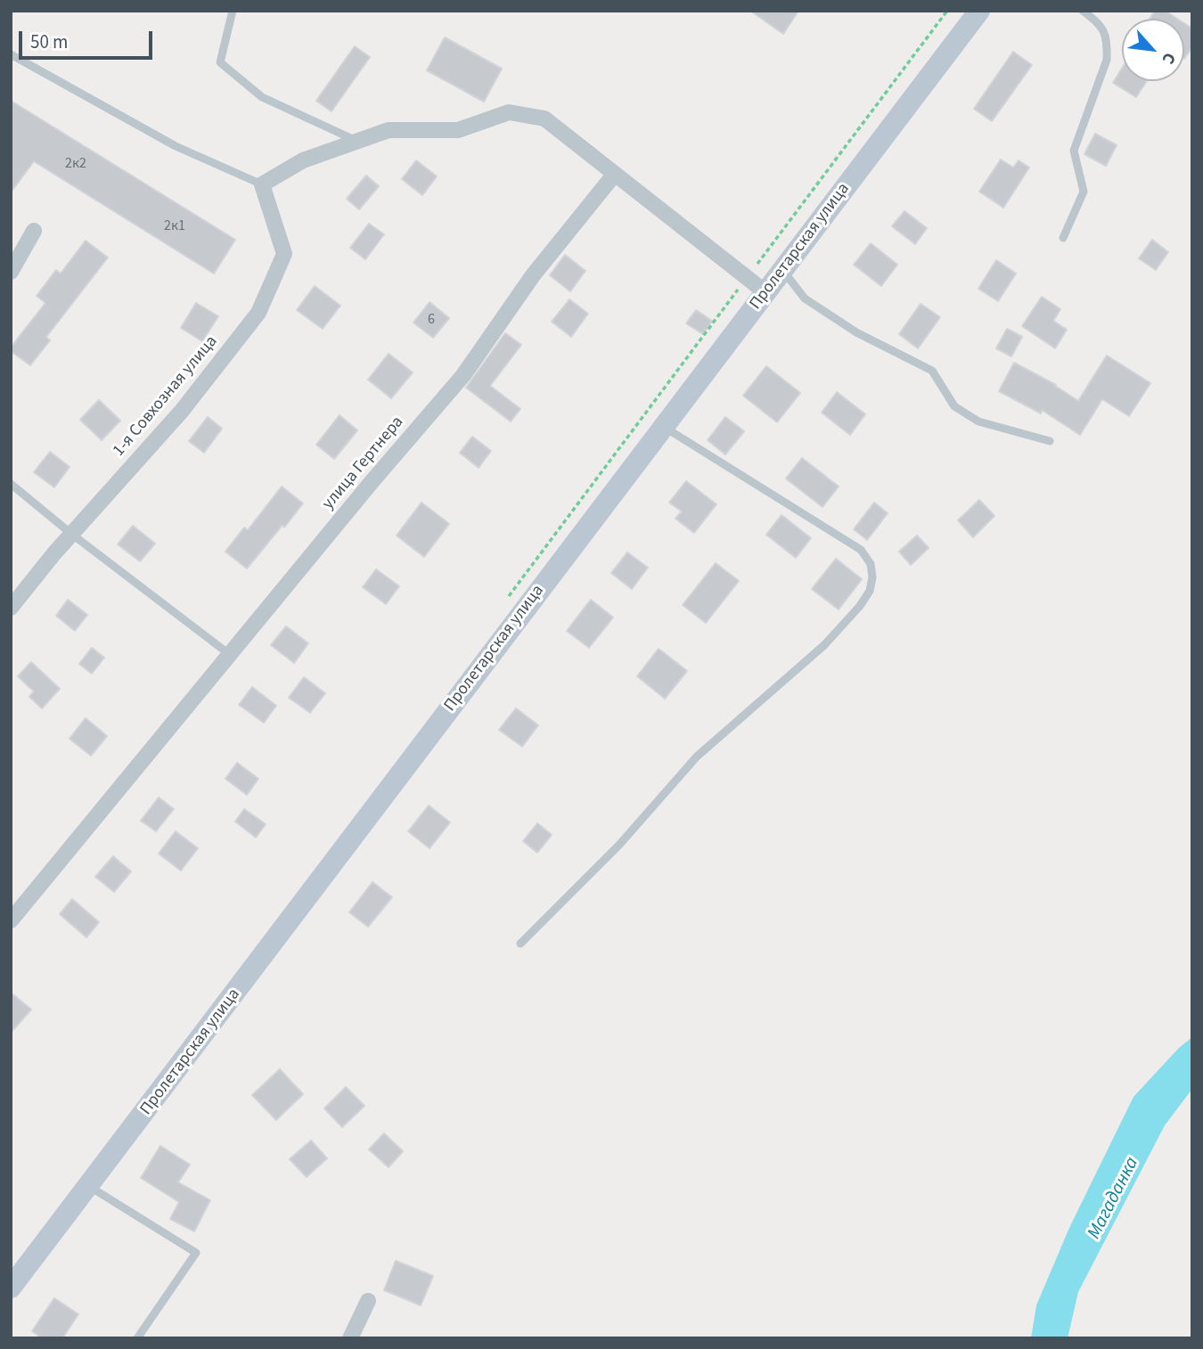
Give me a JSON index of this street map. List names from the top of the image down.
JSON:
{
  "streets": {
    "main road": ["Пролетарская улица"],
    "street": ["1-я Совхозная улица", "улица Гертнера"]
  },
  "water": ["Магаданка"],
  "house_numbers": ["2к2", "2к1", "6"],
  "scale_bar": "50 m",
  "north": "bottom right"
}
